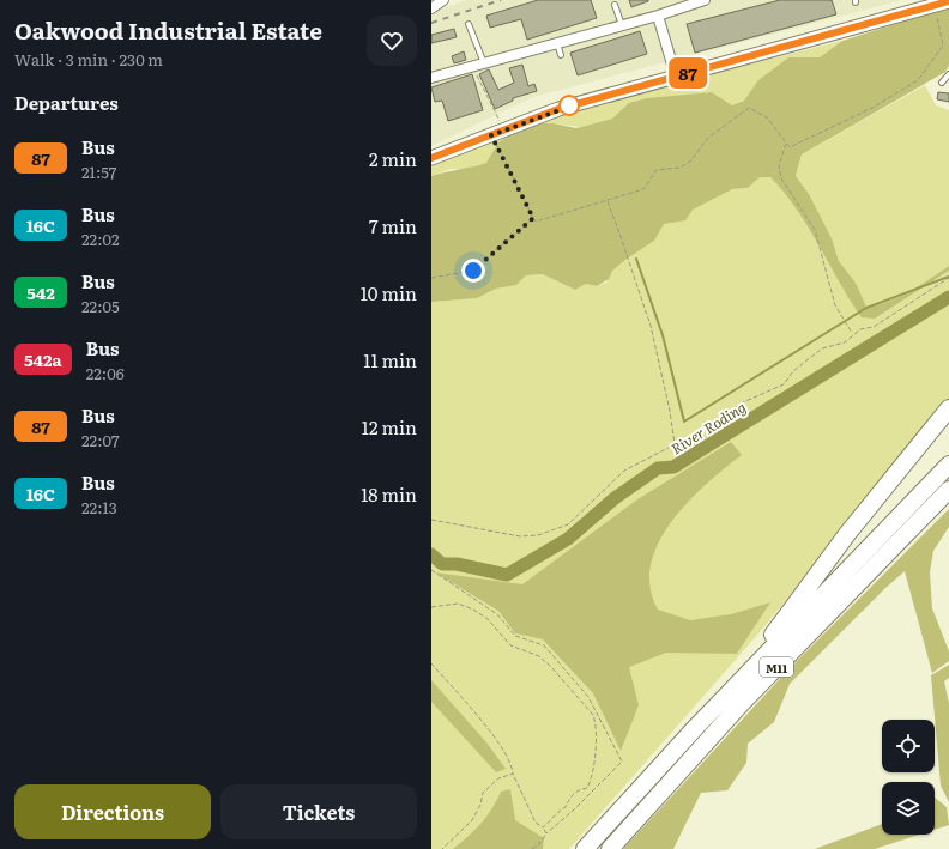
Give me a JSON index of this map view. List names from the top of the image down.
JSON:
{
  "streets": {
    "highway": ["M11"]
  },
  "water": ["River Roding"],
  "lines": ["bus line 87"],
  "page": {
    "heading": [
      ["Oakwood Industrial Estate", "Walk · 3 min · 230 m"],
      "Departures"
    ],
    "on_map": "87",
    "list": [
      {
        "mark": "87",
        "name": "Bus",
        "note": "21:57",
        "value": "2 min"
      },
      {
        "mark": "16C",
        "name": "Bus",
        "note": "22:02",
        "value": "7 min"
      },
      {
        "mark": "542",
        "name": "Bus",
        "note": "22:05",
        "value": "10 min"
      },
      {
        "mark": "542a",
        "name": "Bus",
        "note": "22:06",
        "value": "11 min"
      },
      {
        "mark": "87",
        "name": "Bus",
        "note": "22:07",
        "value": "12 min"
      },
      {
        "mark": "16C",
        "name": "Bus",
        "note": "22:13",
        "value": "18 min"
      }
    ],
    "buttons": ["Directions", "Tickets"]
  }
}
